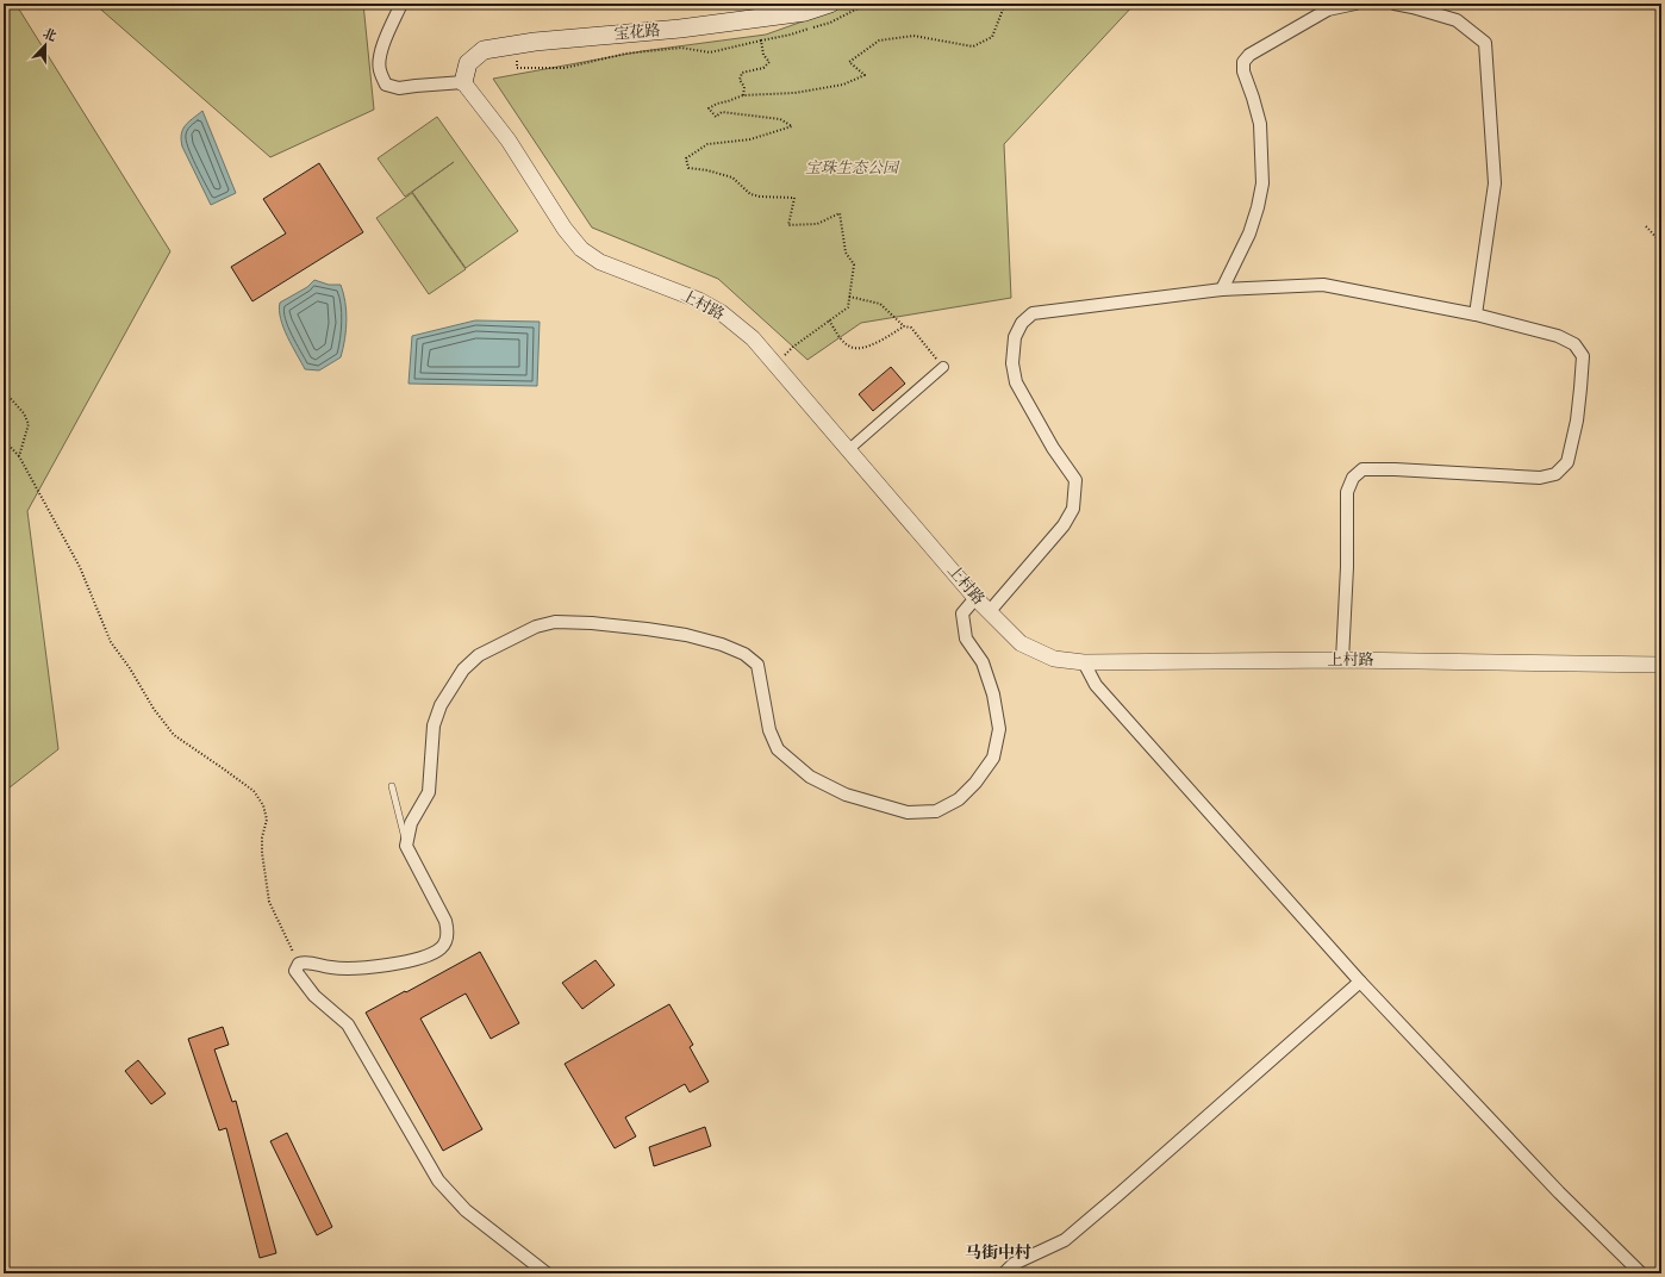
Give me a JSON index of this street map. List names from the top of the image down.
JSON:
{
  "streets": {
    "main road": ["宝花路"],
    "street": ["上村路"]
  },
  "crossings": [
    ["宝花路", "上村路"]
  ],
  "districts": ["马街中村"],
  "parks": ["宝珠生态公园"],
  "north": "top"
}
